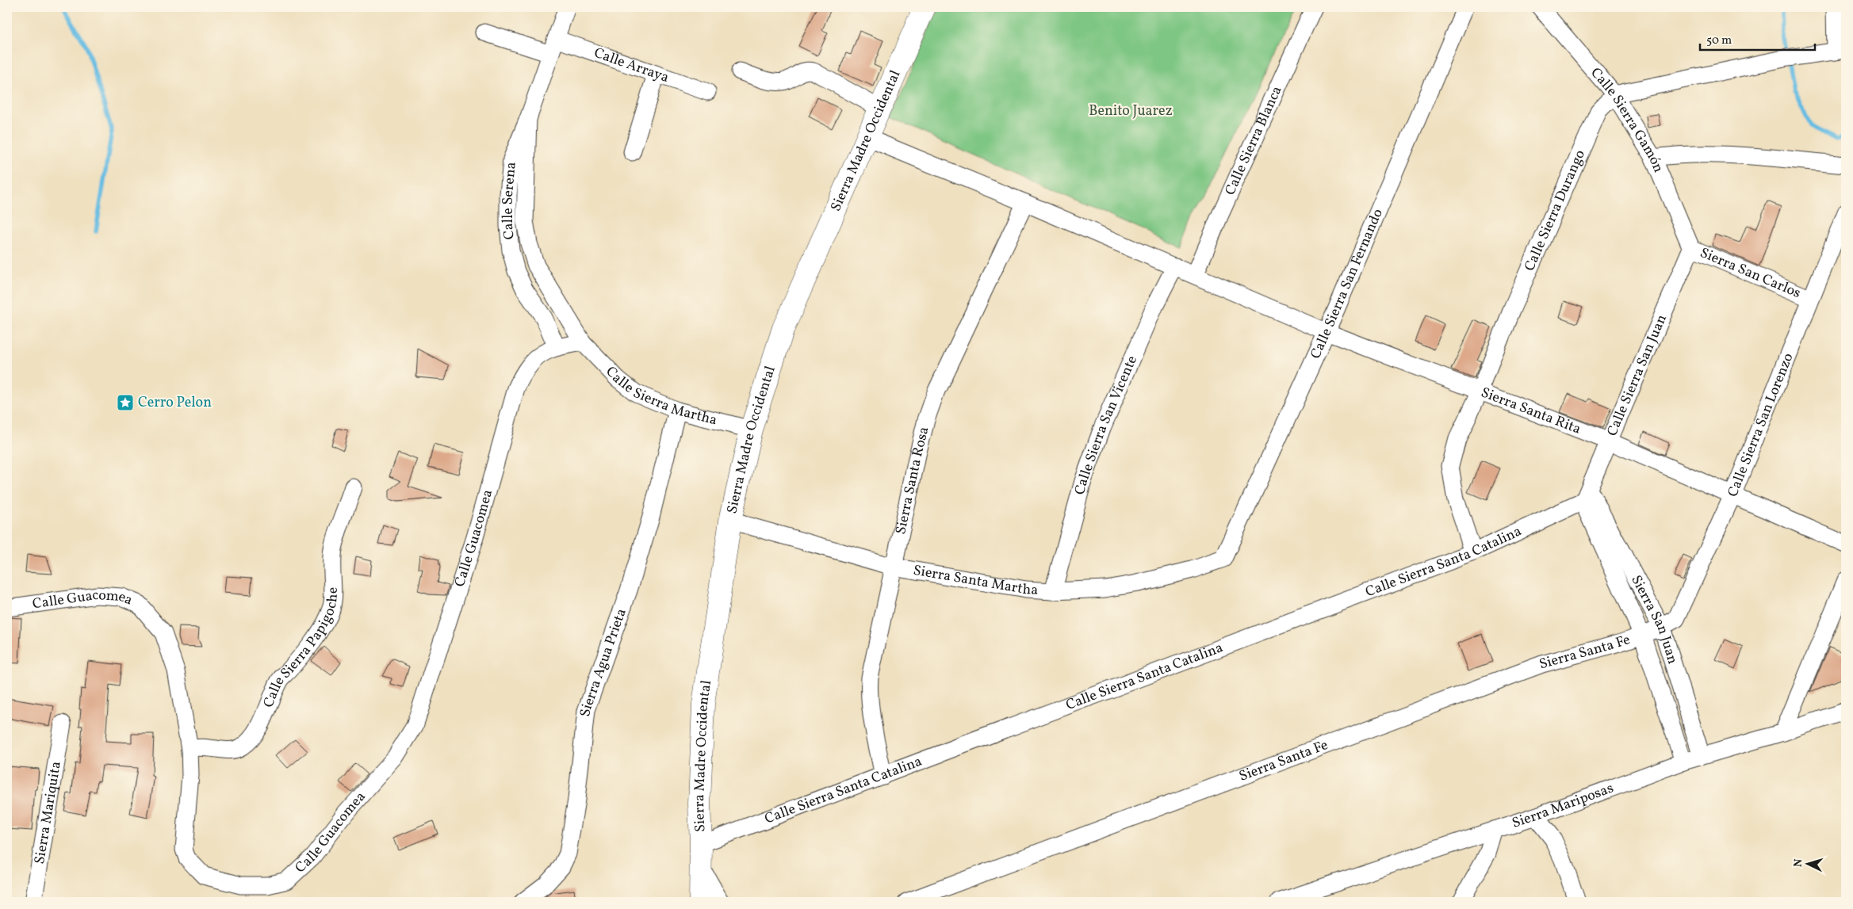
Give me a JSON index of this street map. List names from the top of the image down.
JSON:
{
  "streets": {
    "street": [
      "Calle Arraya",
      "Calle Sierra Gamón",
      "Calle Sierra Blanca",
      "Sierra Madre Occidental",
      "Calle Serena",
      "Calle Sierra Durango",
      "Sierra San Carlos",
      "Calle Sierra San Fernando",
      "Calle Sierra San Juan",
      "Calle Sierra Martha",
      "Sierra Santa Rita",
      "Calle Sierra San Lorenzo",
      "Calle Sierra San Vicente",
      "Sierra Santa Rosa",
      "Calle Guacomea",
      "Calle Sierra Santa Catalina",
      "Sierra Santa Martha",
      "Sierra San Juan",
      "Calle Sierra Papigoche",
      "Sierra Santa Fe",
      "Sierra Agua Prieta",
      "Sierra Mariposas",
      "Sierra Mariquita"
    ]
  },
  "crossings": [
    ["Calle Arraya", "Calle Serena"],
    ["Calle Sierra Gamón", "Calle Sierra Durango"],
    ["Calle Sierra Gamón", "Sierra San Carlos"],
    ["Calle Sierra Gamón", "Calle Sierra San Juan"],
    ["Calle Sierra Blanca", "Sierra Santa Rita"],
    ["Sierra Madre Occidental", "Calle Sierra Martha"],
    ["Sierra Madre Occidental", "Sierra Santa Rita"],
    ["Sierra Madre Occidental", "Calle Sierra Santa Catalina"],
    ["Sierra Madre Occidental", "Sierra Santa Martha"],
    ["Calle Serena", "Calle Sierra Martha"],
    ["Calle Serena", "Calle Guacomea"],
    ["Calle Sierra Durango", "Sierra Santa Rita"],
    ["Calle Sierra Durango", "Calle Sierra Santa Catalina"],
    ["Sierra San Carlos", "Calle Sierra San Juan"],
    ["Sierra San Carlos", "Calle Sierra San Lorenzo"],
    ["Calle Sierra San Fernando", "Sierra Santa Rita"],
    ["Calle Sierra San Fernando", "Sierra Santa Martha"],
    ["Calle Sierra San Juan", "Sierra Santa Rita"],
    ["Calle Sierra San Juan", "Calle Sierra Santa Catalina"],
    ["Calle Sierra San Juan", "Sierra San Juan"],
    ["Calle Sierra Martha", "Calle Guacomea"],
    ["Calle Sierra Martha", "Sierra Agua Prieta"],
    ["Sierra Santa Rita", "Calle Sierra San Lorenzo"],
    ["Sierra Santa Rita", "Calle Sierra San Vicente"],
    ["Sierra Santa Rita", "Sierra Santa Rosa"],
    ["Calle Sierra San Lorenzo", "Sierra San Juan"],
    ["Calle Sierra San Lorenzo", "Sierra Santa Fe"],
    ["Calle Sierra San Vicente", "Sierra Santa Martha"],
    ["Sierra Santa Rosa", "Calle Sierra Santa Catalina"],
    ["Sierra Santa Rosa", "Sierra Santa Martha"],
    ["Calle Guacomea", "Calle Sierra Papigoche"],
    ["Calle Sierra Santa Catalina", "Sierra San Juan"],
    ["Sierra San Juan", "Sierra Santa Fe"],
    ["Sierra San Juan", "Sierra Mariposas"]
  ],
  "parks": ["Benito Juarez"],
  "places": {
    "place": ["Cerro Pelon"]
  },
  "scale_bar": "50 m",
  "north": "left"
}
